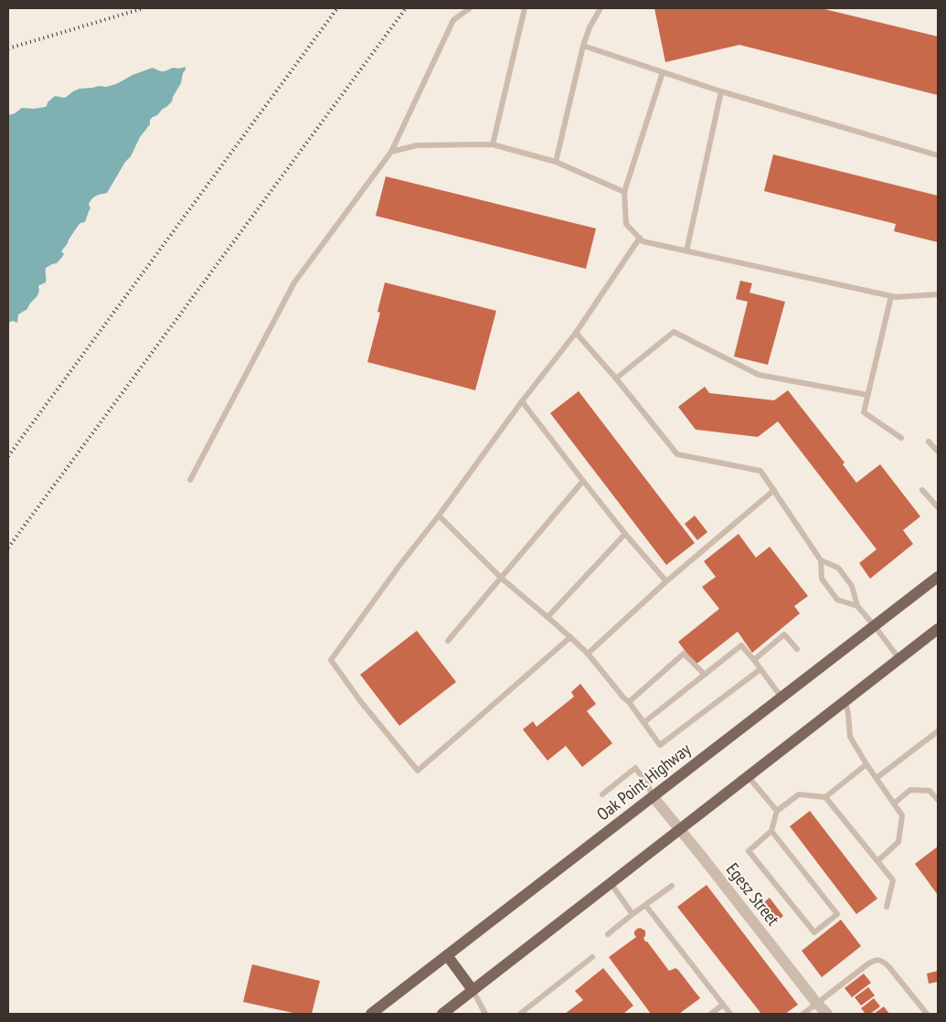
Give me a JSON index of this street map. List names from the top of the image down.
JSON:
{
  "streets": {
    "main road": ["Oak Point Highway"],
    "street": ["Egesz Street"]
  },
  "crossings": [
    ["Oak Point Highway", "Egesz Street"]
  ]
}
